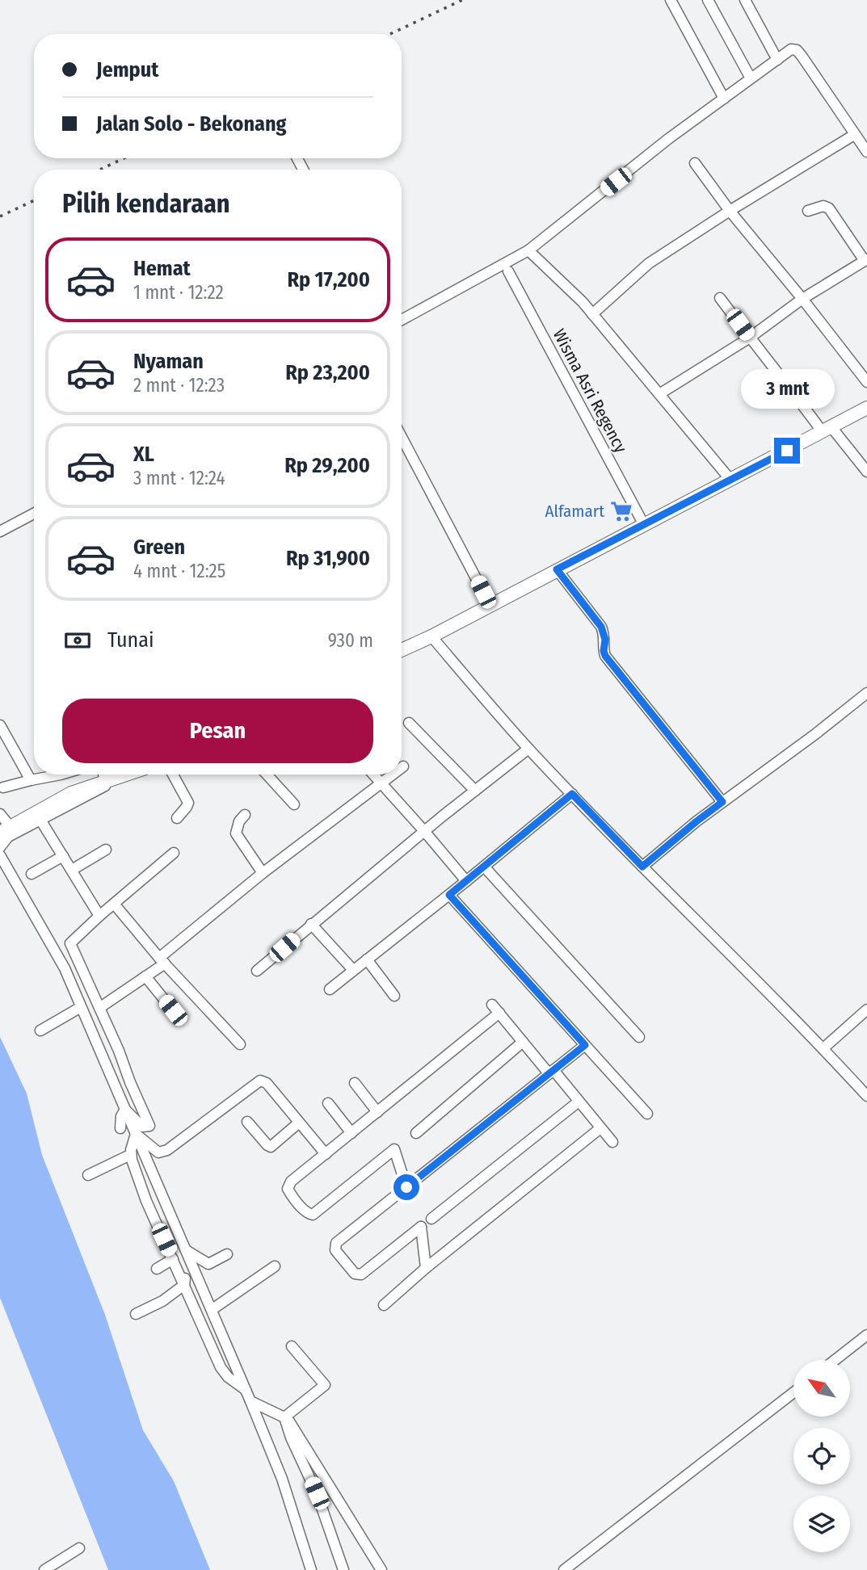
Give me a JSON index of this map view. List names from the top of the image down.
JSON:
{
  "streets": {
    "street": ["Wisma Asri Regency"]
  },
  "places": {
    "supermarket": ["Alfamart"]
  },
  "north": "top left",
  "page": {
    "banner": ["Jemput", "Jalan Solo - Bekonang"],
    "heading": "Pilih kendaraan",
    "list": [
      {
        "name": "Hemat",
        "note": "1 mnt · 12:22",
        "value": "Rp 17,200"
      },
      {
        "name": "Nyaman",
        "note": "2 mnt · 12:23",
        "value": "Rp 23,200"
      },
      {
        "name": "XL",
        "note": "3 mnt · 12:24",
        "value": "Rp 29,200"
      },
      {
        "name": "Green",
        "note": "4 mnt · 12:25",
        "value": "Rp 31,900"
      }
    ],
    "bubble": "3 mnt",
    "pay": ["Tunai", "930 m"],
    "buttons": "Pesan"
  }
}
